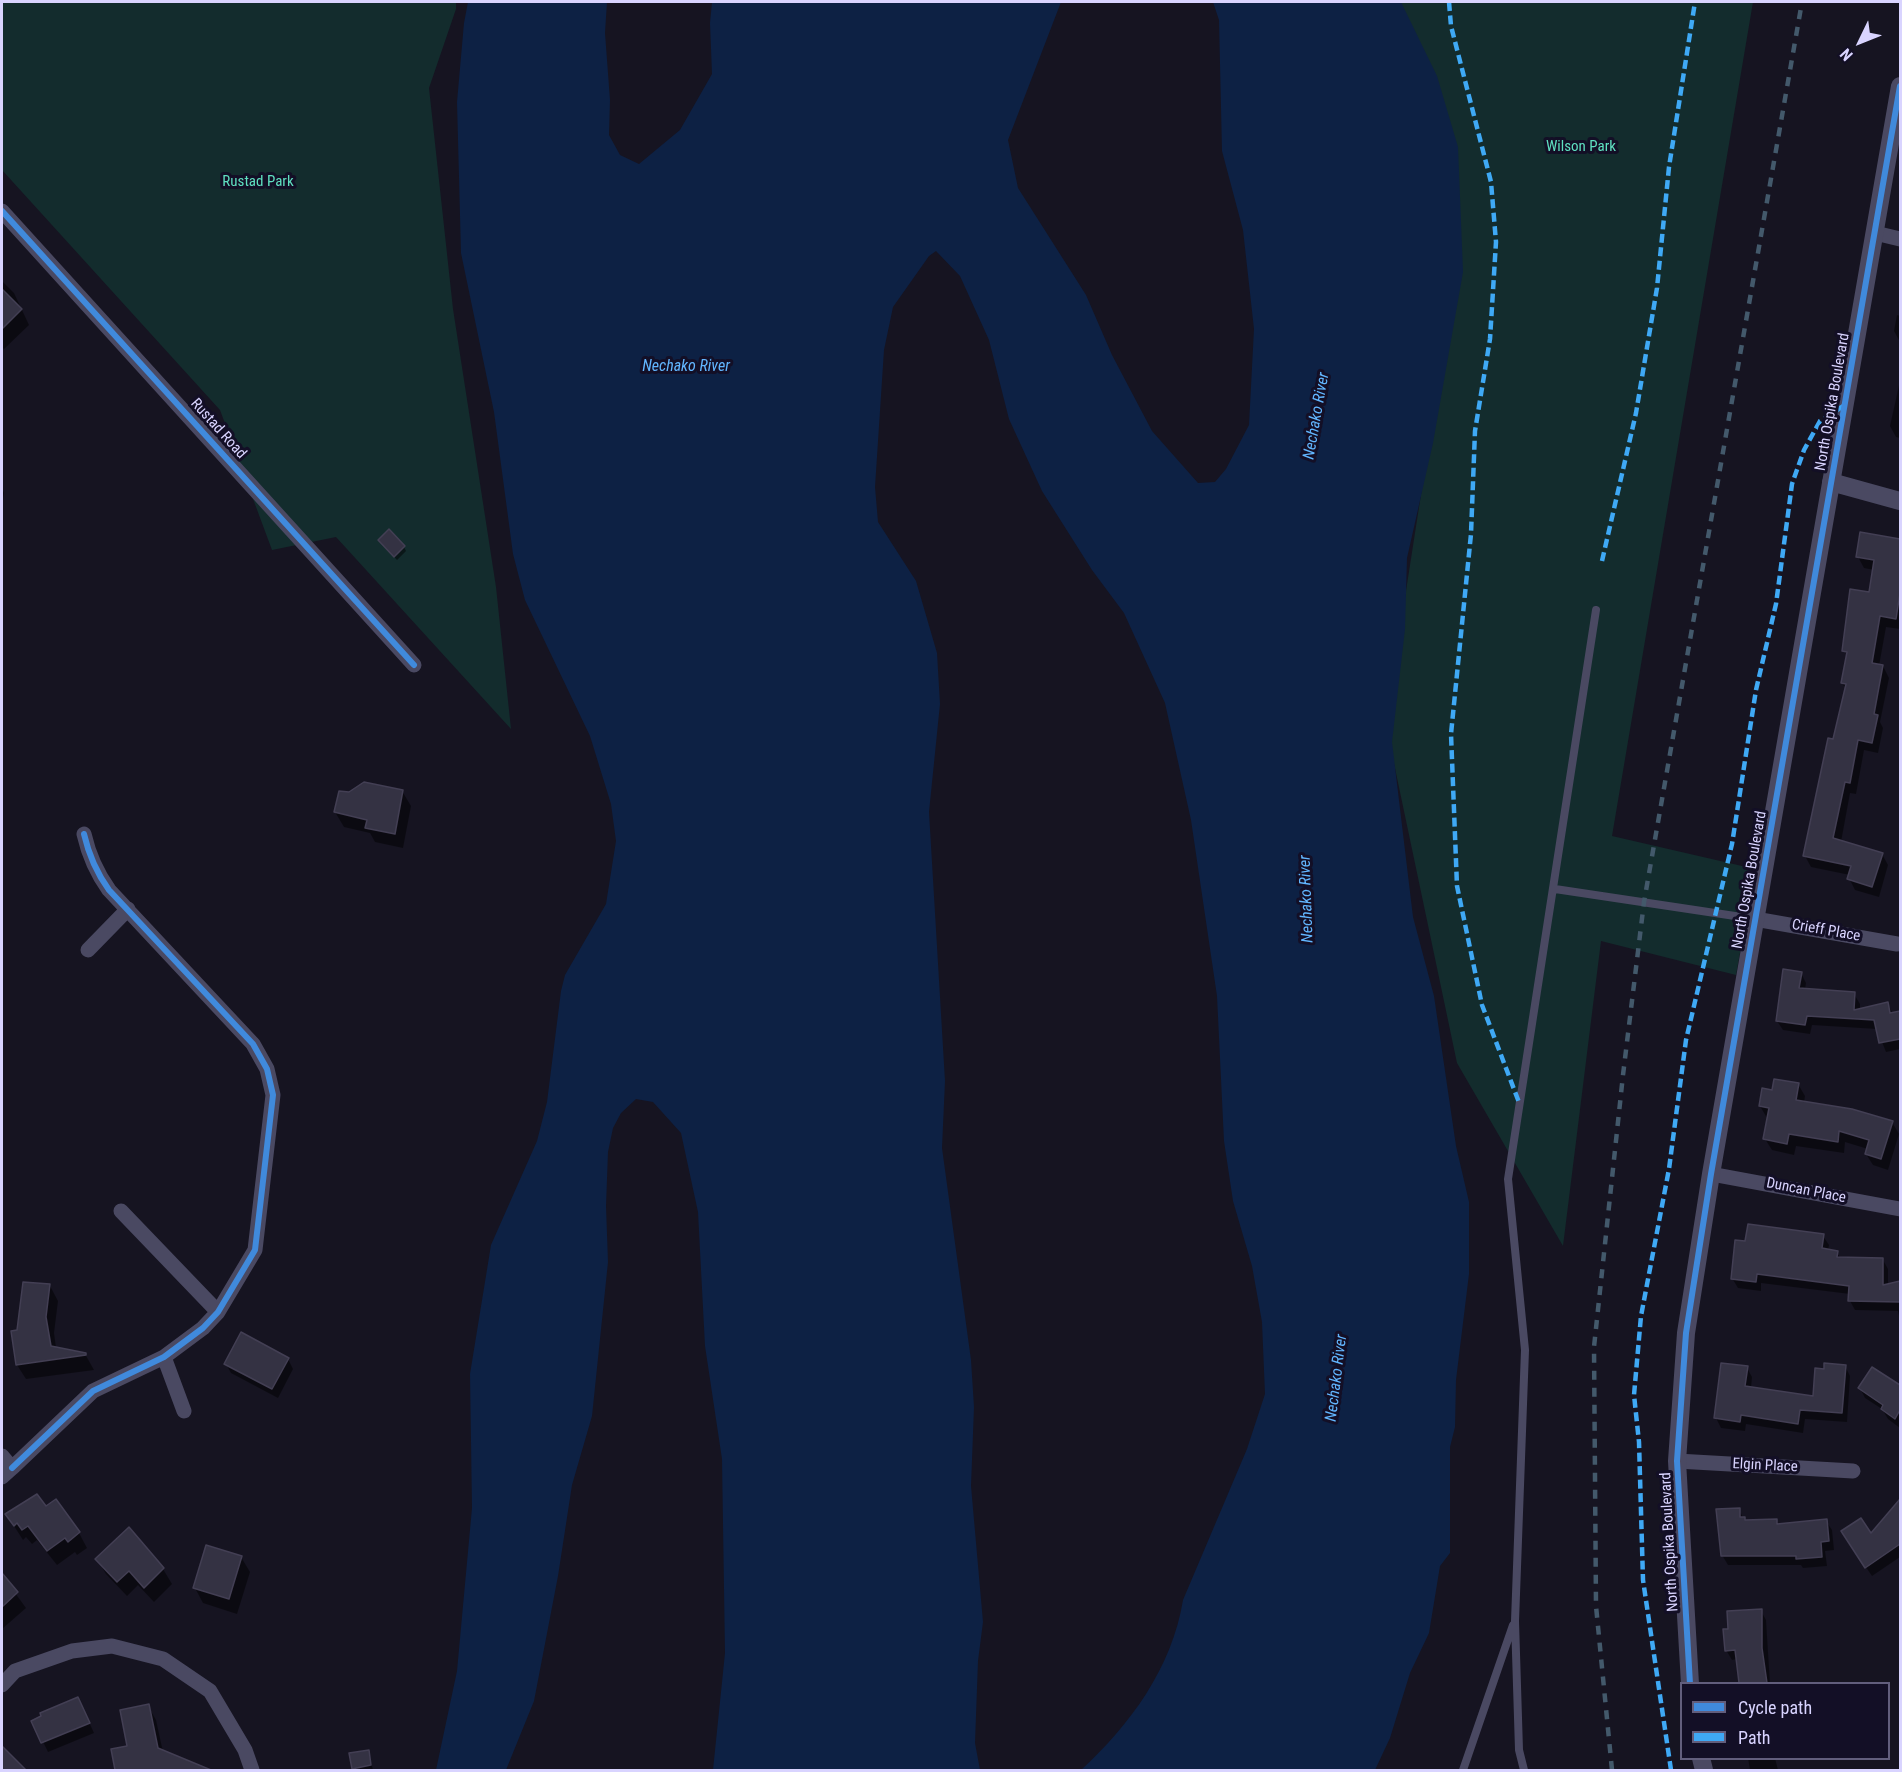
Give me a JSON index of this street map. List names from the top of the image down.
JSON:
{
  "streets": {
    "street": [
      "North Ospika Boulevard",
      "Rustad Road",
      "Crieff Place",
      "Duncan Place",
      "Elgin Place"
    ]
  },
  "crossings": [
    ["North Ospika Boulevard", "Crieff Place"],
    ["North Ospika Boulevard", "Duncan Place"],
    ["North Ospika Boulevard", "Elgin Place"]
  ],
  "water": ["Nechako River"],
  "parks": ["Wilson Park", "Rustad Park"],
  "legend": ["Cycle path", "Path"],
  "north": "bottom left"
}
